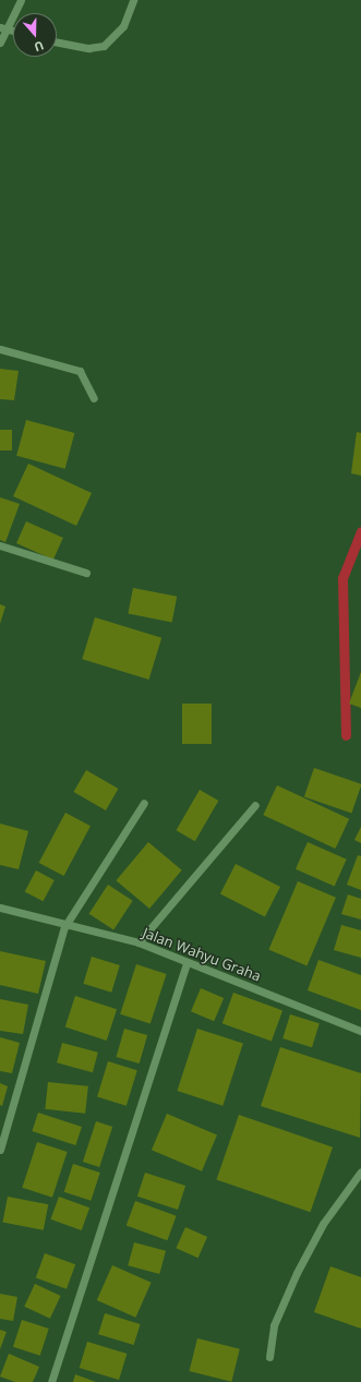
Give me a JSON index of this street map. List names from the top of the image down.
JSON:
{
  "streets": {
    "street": ["Jalan Wahyu Graha"]
  },
  "north": "bottom"
}
